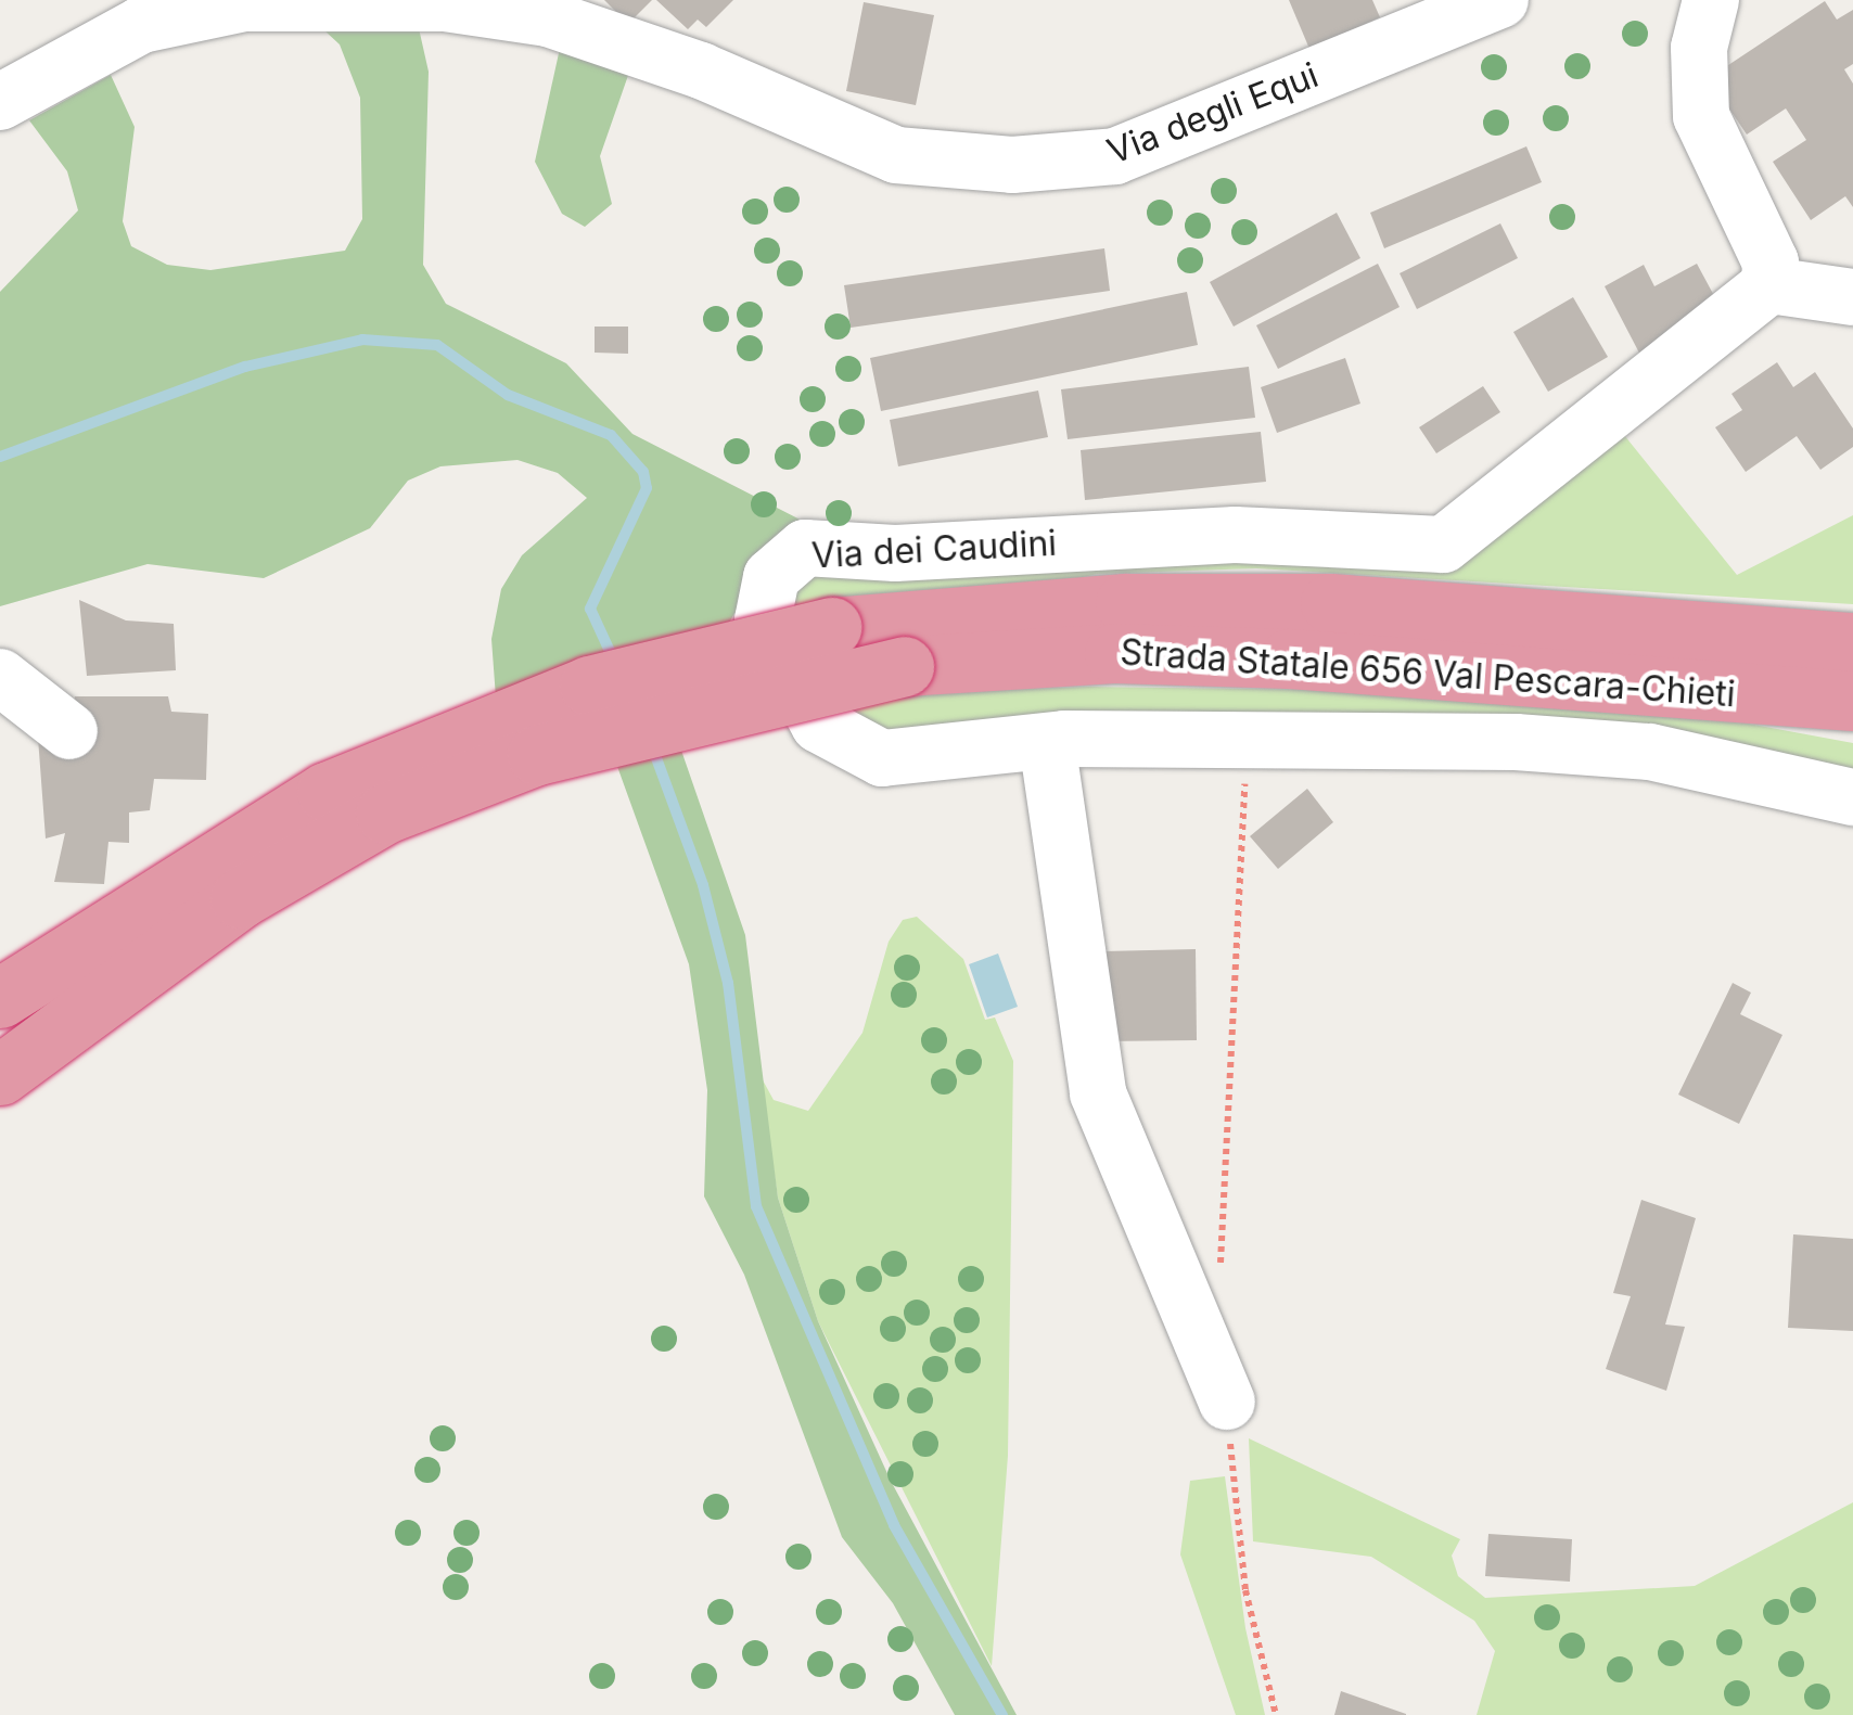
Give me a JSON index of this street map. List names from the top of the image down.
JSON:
{
  "streets": {
    "highway": ["Strada Statale 656 Val Pescara-Chieti"],
    "street": ["Via degli Equi", "Via dei Caudini"]
  }
}
